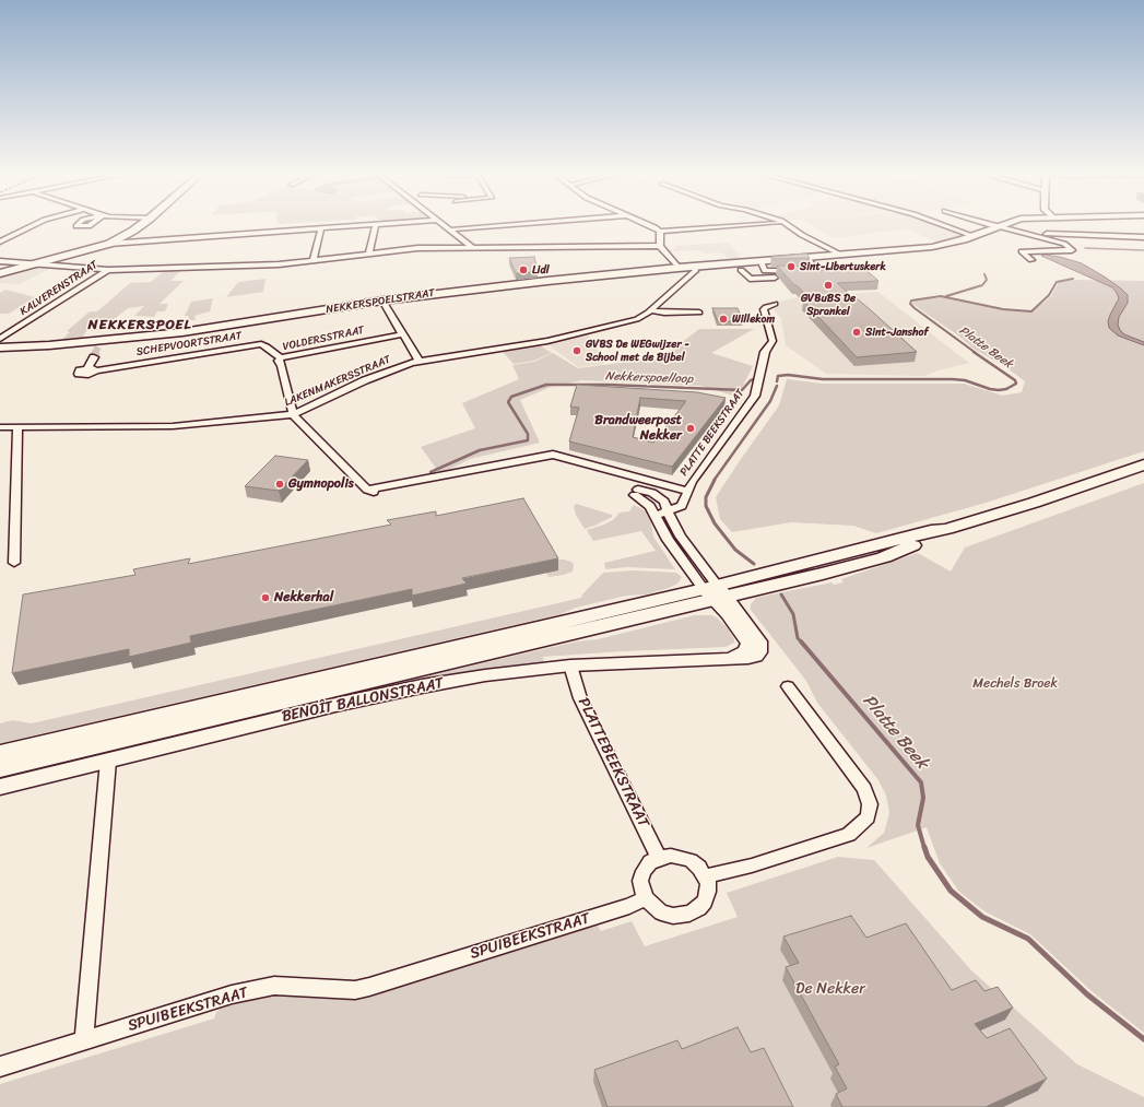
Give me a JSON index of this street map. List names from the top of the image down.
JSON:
{
  "streets": {
    "main road": ["NEKKERSPOELSTRAAT"],
    "street": [
      "KALVERENSTRAAT",
      "VOLDERSSTRAAT",
      "SCHEPVOORTSTRAAT",
      "LAKENMAKERSSTRAAT",
      "PLATTE BEEKSTRAAT",
      "BENOÎT BALLONSTRAAT",
      "PLATTEBEEKSTRAAT",
      "SPUIBEEKSTRAAT"
    ]
  },
  "crossings": [
    ["KALVERENSTRAAT", "NEKKERSPOELSTRAAT"],
    ["NEKKERSPOELSTRAAT", "LAKENMAKERSSTRAAT"],
    ["VOLDERSSTRAAT", "SCHEPVOORTSTRAAT"],
    ["VOLDERSSTRAAT", "LAKENMAKERSSTRAAT"],
    ["BENOÎT BALLONSTRAAT", "PLATTEBEEKSTRAAT"],
    ["PLATTEBEEKSTRAAT", "SPUIBEEKSTRAAT"]
  ],
  "districts": ["NEKKERSPOEL"],
  "water": ["Platte Beek", "Nekkerspoelloop"],
  "parks": ["Mechels Broek", "De Nekker"],
  "places": [
    "Sint-Libertuskerk",
    "Lidl",
    "GVBuBS De Sprankel",
    "Willekom",
    "Sint-Janshof",
    "GVBS De WEGwijzer - School met de Bijbel",
    "Brandweerpost Nekker",
    "Gymnopolis",
    "Nekkerhal"
  ]
}
